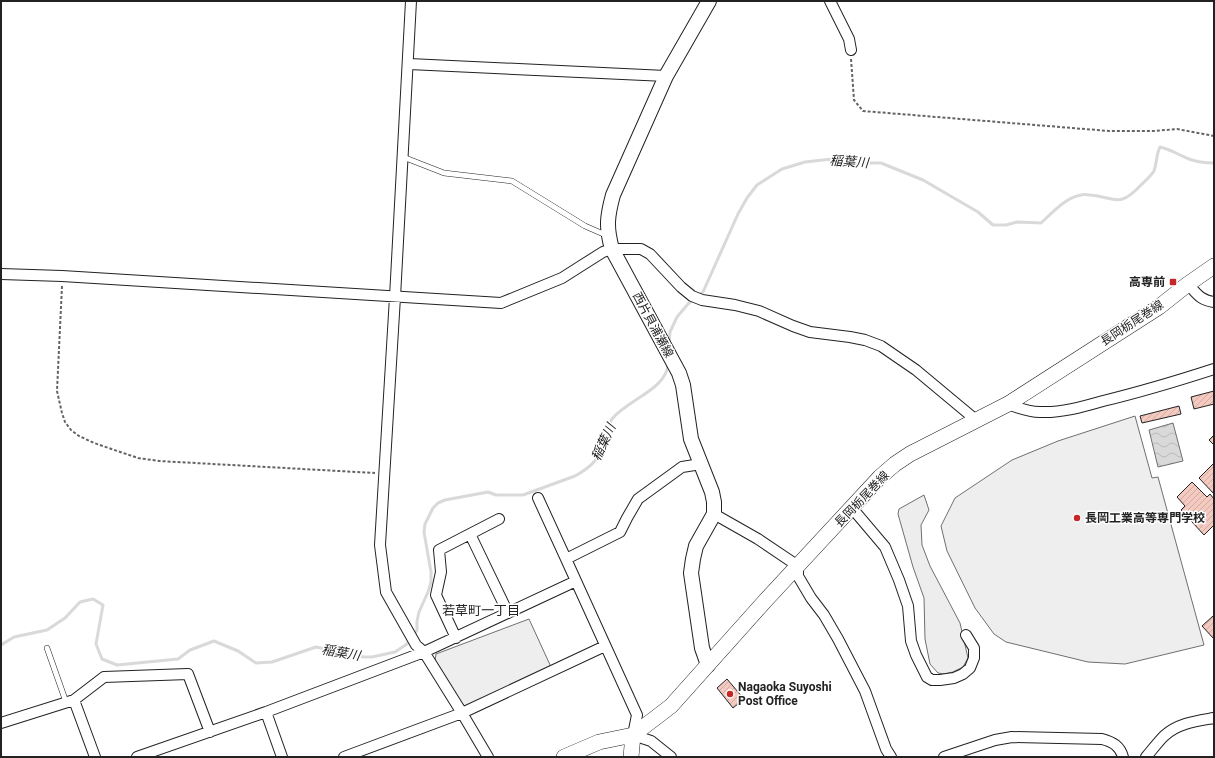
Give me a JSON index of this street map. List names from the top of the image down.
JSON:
{
  "streets": {
    "main road": ["長岡栃尾巻線", "西片貝浦瀬線"]
  },
  "districts": ["若草町一丁目"],
  "water": ["稲葉川"],
  "places": {
    "transit": ["高専前"],
    "other": ["長岡工業高等専門学校", "Nagaoka Suyoshi Post Office"]
  }
}
